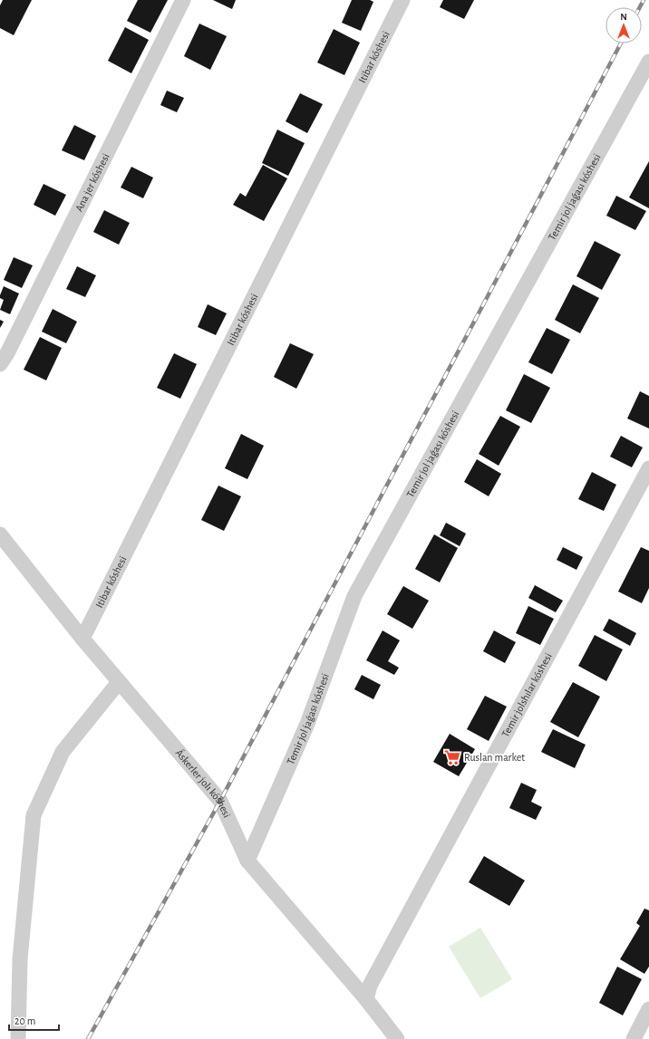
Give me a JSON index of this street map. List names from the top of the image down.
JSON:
{
  "streets": {
    "street": [
      "Itibar kóshesi",
      "Ana jer kóshesi",
      "Temir jol jaǵası kóshesi",
      "Temir jolshılar kóshesi",
      "Áskerler jolı kóshesi"
    ]
  },
  "crossings": [
    ["Itibar kóshesi", "Áskerler jolı kóshesi"],
    ["Temir jol jaǵası kóshesi", "Áskerler jolı kóshesi"],
    ["Temir jolshılar kóshesi", "Áskerler jolı kóshesi"]
  ],
  "places": {
    "supermarket": ["Ruslan market"]
  },
  "scale_bar": "20 m",
  "north": "top"
}
